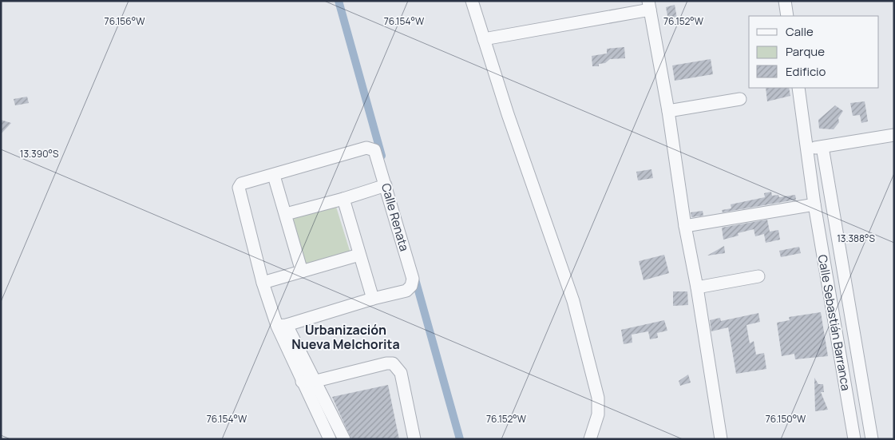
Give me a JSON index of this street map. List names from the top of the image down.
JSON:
{
  "streets": {
    "street": ["Calle Renata", "Calle Sebastián Barranca"]
  },
  "districts": ["Urbanización Nueva Melchorita"],
  "legend": ["Calle", "Parque", "Edificio"],
  "coordinates": [
    "76.156°W",
    "76.154°W",
    "76.152°W",
    "13.390°S",
    "13.388°S",
    "76.150°W"
  ]
}
